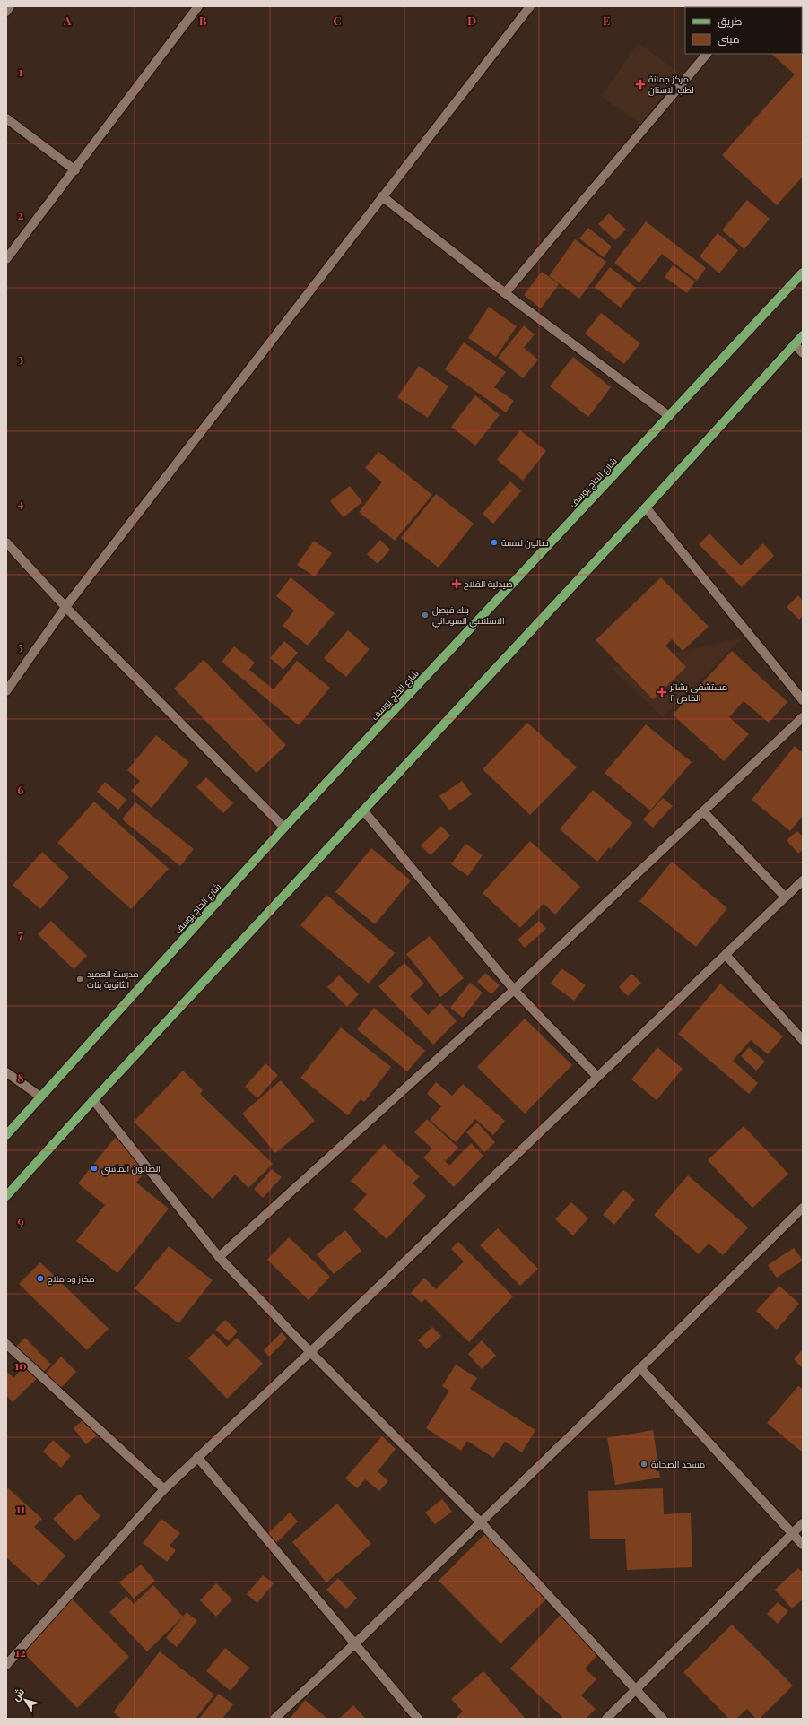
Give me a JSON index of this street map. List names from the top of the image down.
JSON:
{
  "streets": {
    "main road": ["شارع الحاج يوسف"]
  },
  "places": {
    "health": ["مركز جمانة لطب الاسنان", "صيدلية الفلاح", "مستشفى بشائر الخاص ٢"],
    "other": [
      "صالون لمسة",
      "بنك فيصل الاسلامي السوداني",
      "مدرسة العميد الثانوية بنات",
      "الصالون الماسي",
      "مخبز ود ملاح",
      "مسجد الصحابة"
    ]
  },
  "legend": ["طريق", "مبنى"],
  "north": "top left",
  "grid": {
    "columns": [
      "A",
      "B",
      "C",
      "D",
      "E"
    ],
    "rows": [
      "1",
      "2",
      "3",
      "4",
      "5",
      "6",
      "7",
      "8",
      "9",
      "10",
      "11",
      "12"
    ]
  }
}
